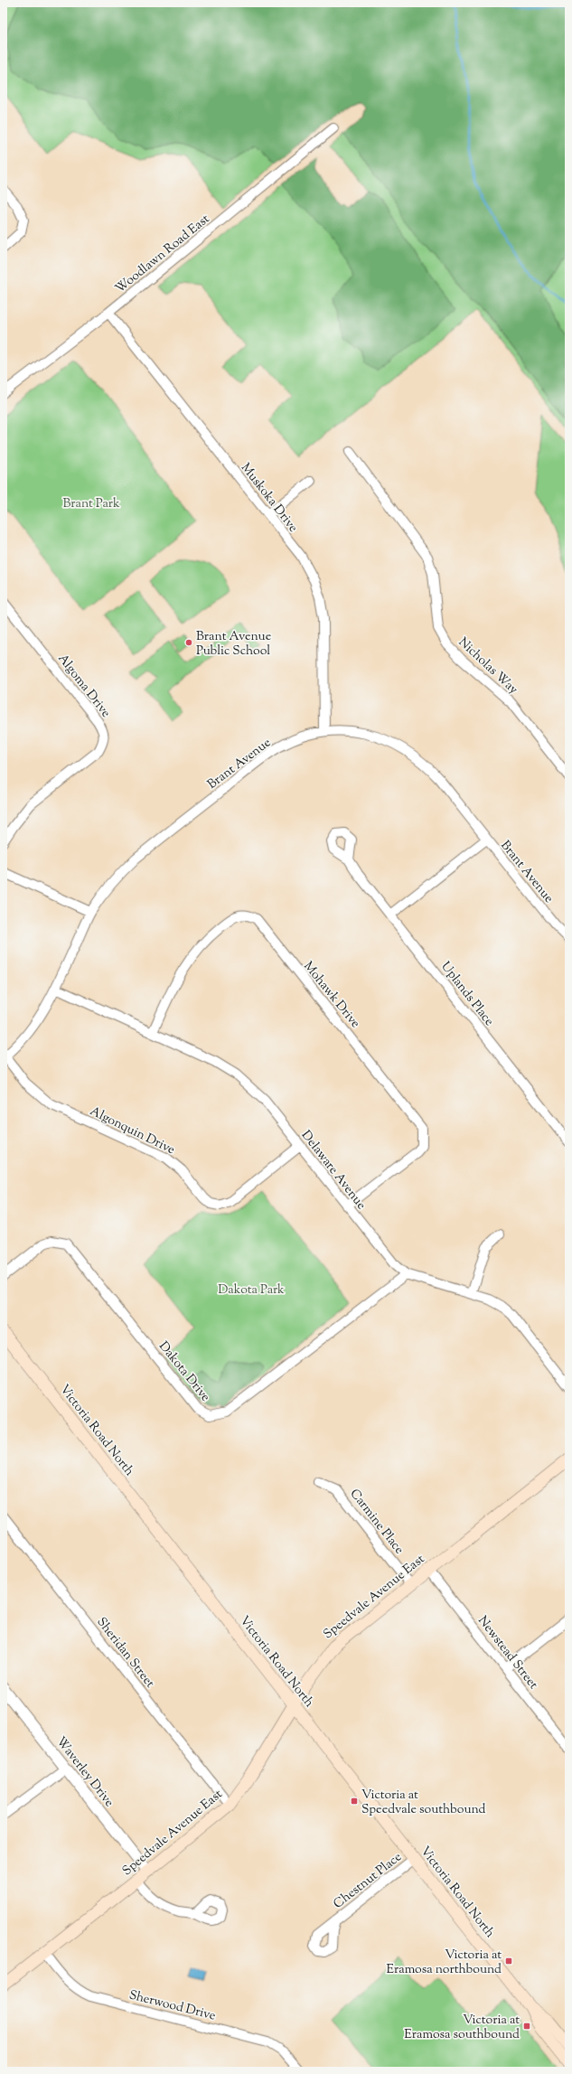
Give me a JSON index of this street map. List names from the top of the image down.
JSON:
{
  "streets": {
    "main road": ["Victoria Road North", "Speedvale Avenue East"],
    "street": [
      "Woodlawn Road East",
      "Muskoka Drive",
      "Nicholas Way",
      "Algoma Drive",
      "Brant Avenue",
      "Uplands Place",
      "Mohawk Drive",
      "Algonquin Drive",
      "Delaware Avenue",
      "Dakota Drive",
      "Carmine Place",
      "Sheridan Street",
      "Newstead Street",
      "Waverley Drive",
      "Chestnut Place",
      "Sherwood Drive"
    ]
  },
  "crossings": [
    ["Woodlawn Road East", "Muskoka Drive"],
    ["Muskoka Drive", "Brant Avenue"],
    ["Brant Avenue", "Algonquin Drive"],
    ["Brant Avenue", "Delaware Avenue"],
    ["Mohawk Drive", "Delaware Avenue"],
    ["Algonquin Drive", "Delaware Avenue"],
    ["Delaware Avenue", "Dakota Drive"],
    ["Victoria Road North", "Speedvale Avenue East"],
    ["Victoria Road North", "Chestnut Place"],
    ["Carmine Place", "Speedvale Avenue East"],
    ["Speedvale Avenue East", "Sheridan Street"],
    ["Speedvale Avenue East", "Newstead Street"],
    ["Speedvale Avenue East", "Waverley Drive"],
    ["Speedvale Avenue East", "Sherwood Drive"]
  ],
  "parks": ["Brant Park", "Dakota Park"],
  "places": {
    "other": ["Brant Avenue Public School"],
    "transit": ["Victoria at Speedvale southbound", "Victoria at Eramosa northbound", "Victoria at Eramosa southbound"]
  }
}
